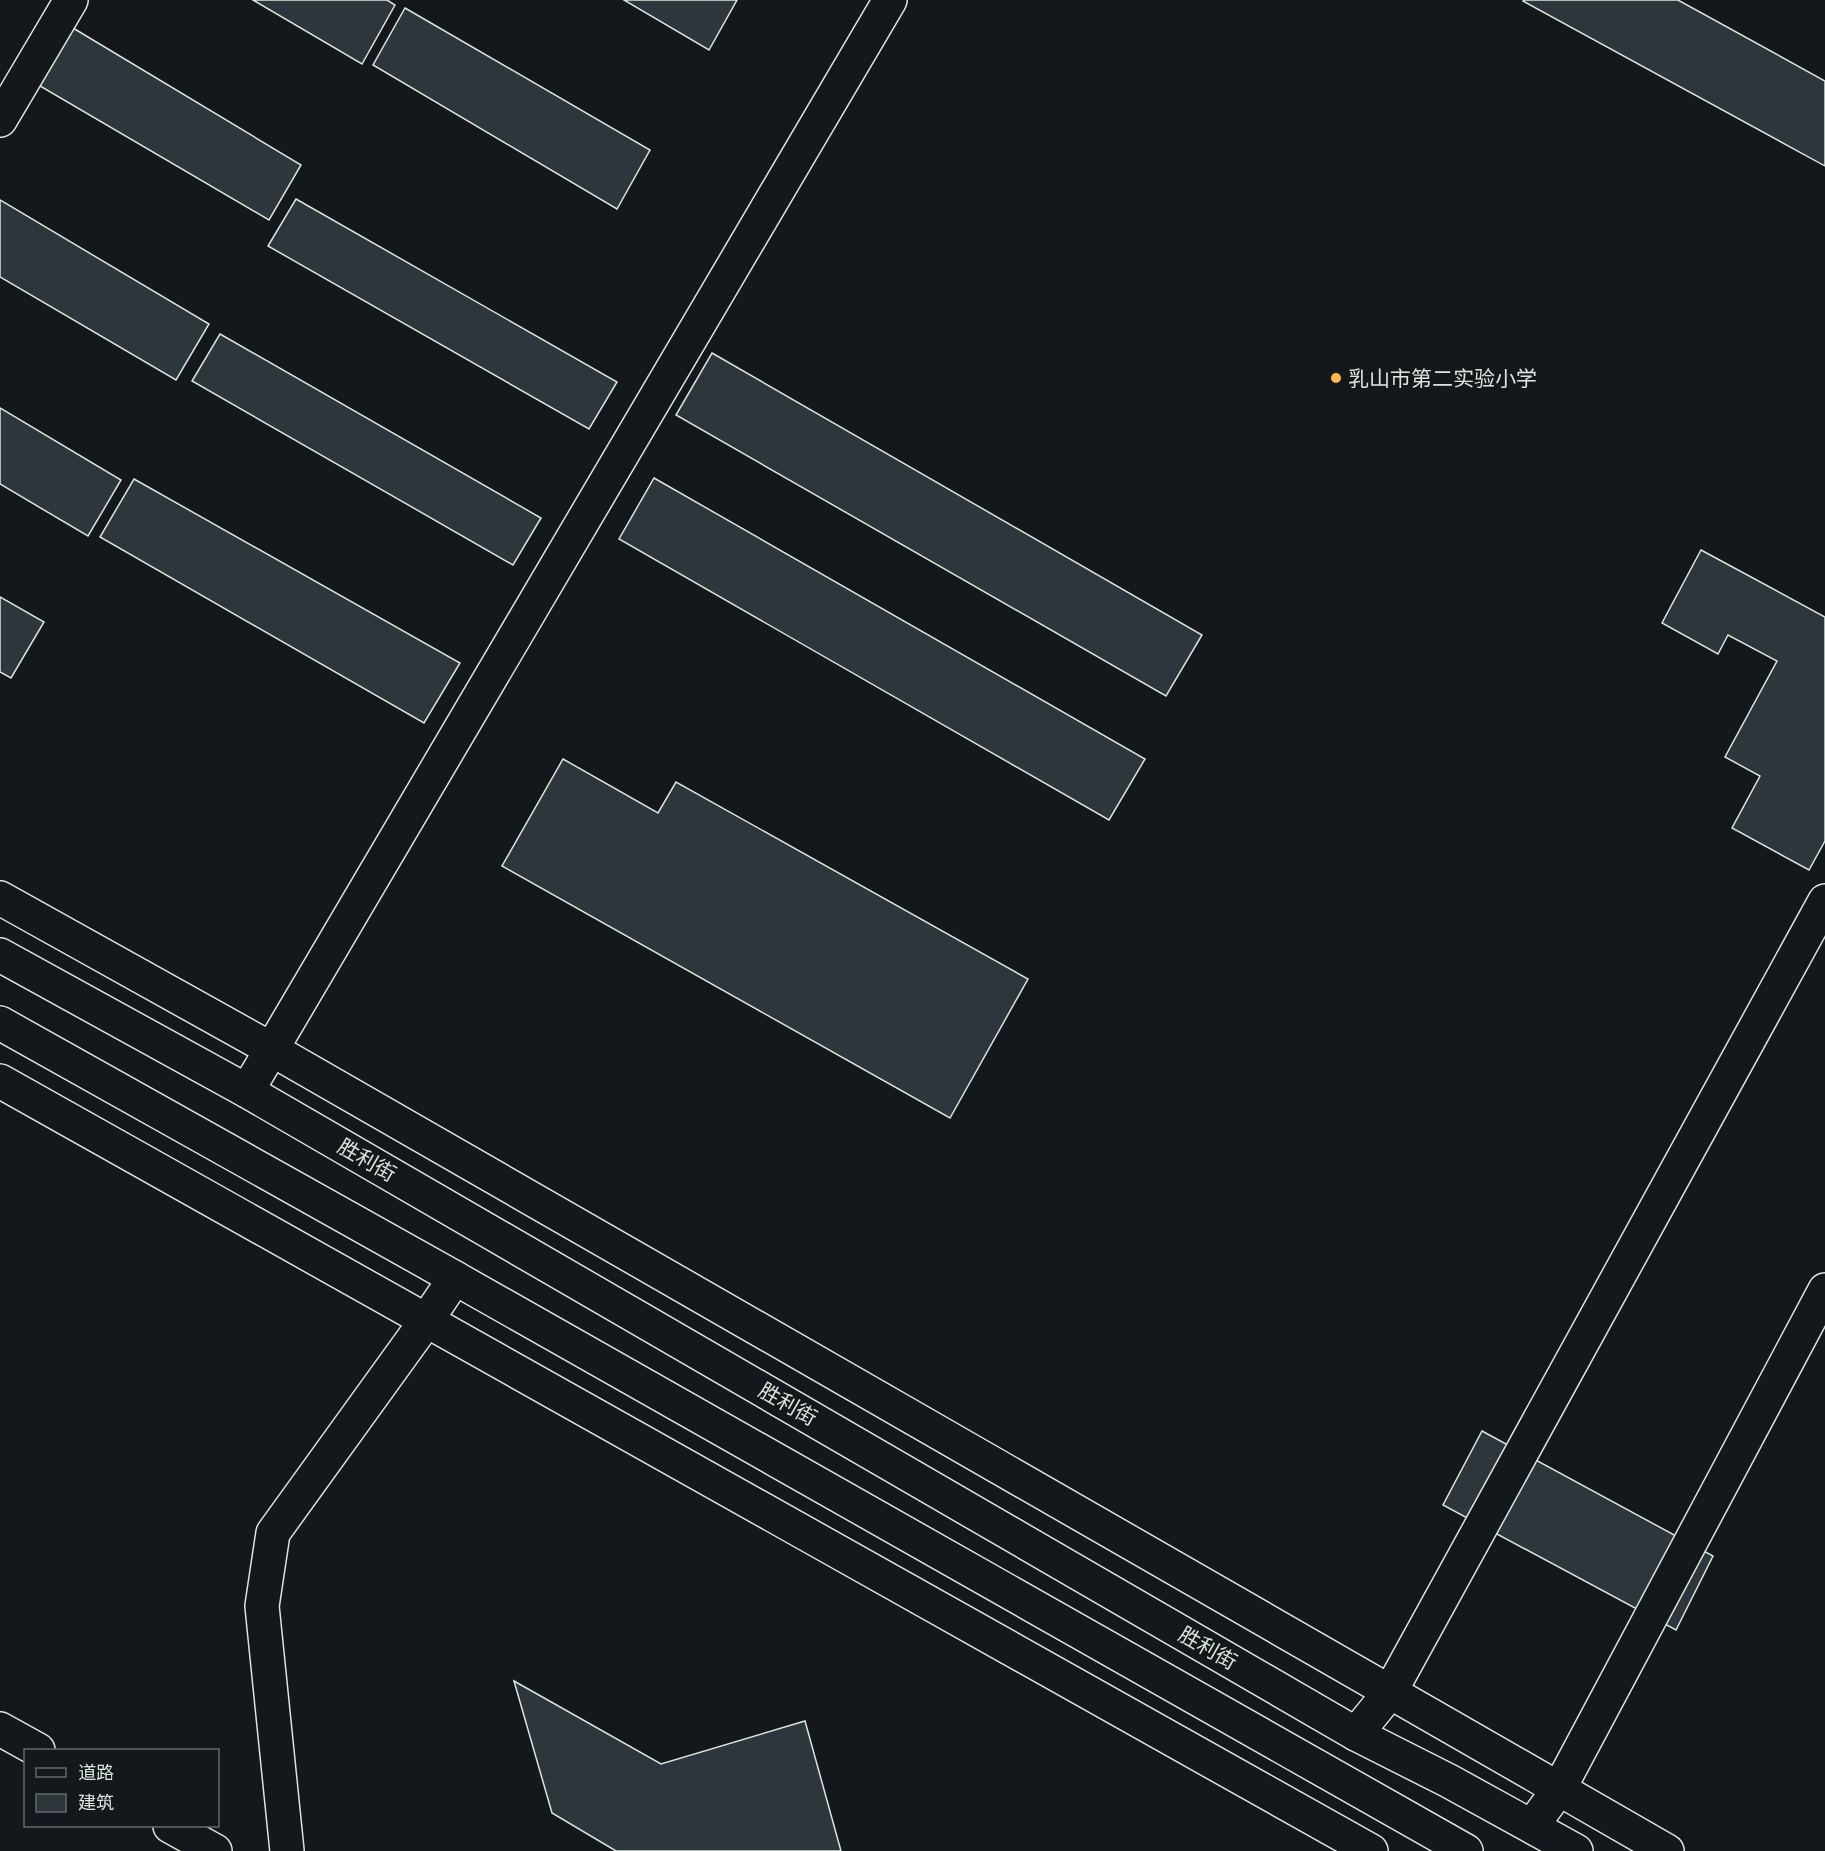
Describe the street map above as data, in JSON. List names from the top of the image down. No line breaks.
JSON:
{"streets":{"street":["胜利街"]},"places":["乳山市第二实验小学"],"legend":["道路","建筑"]}
